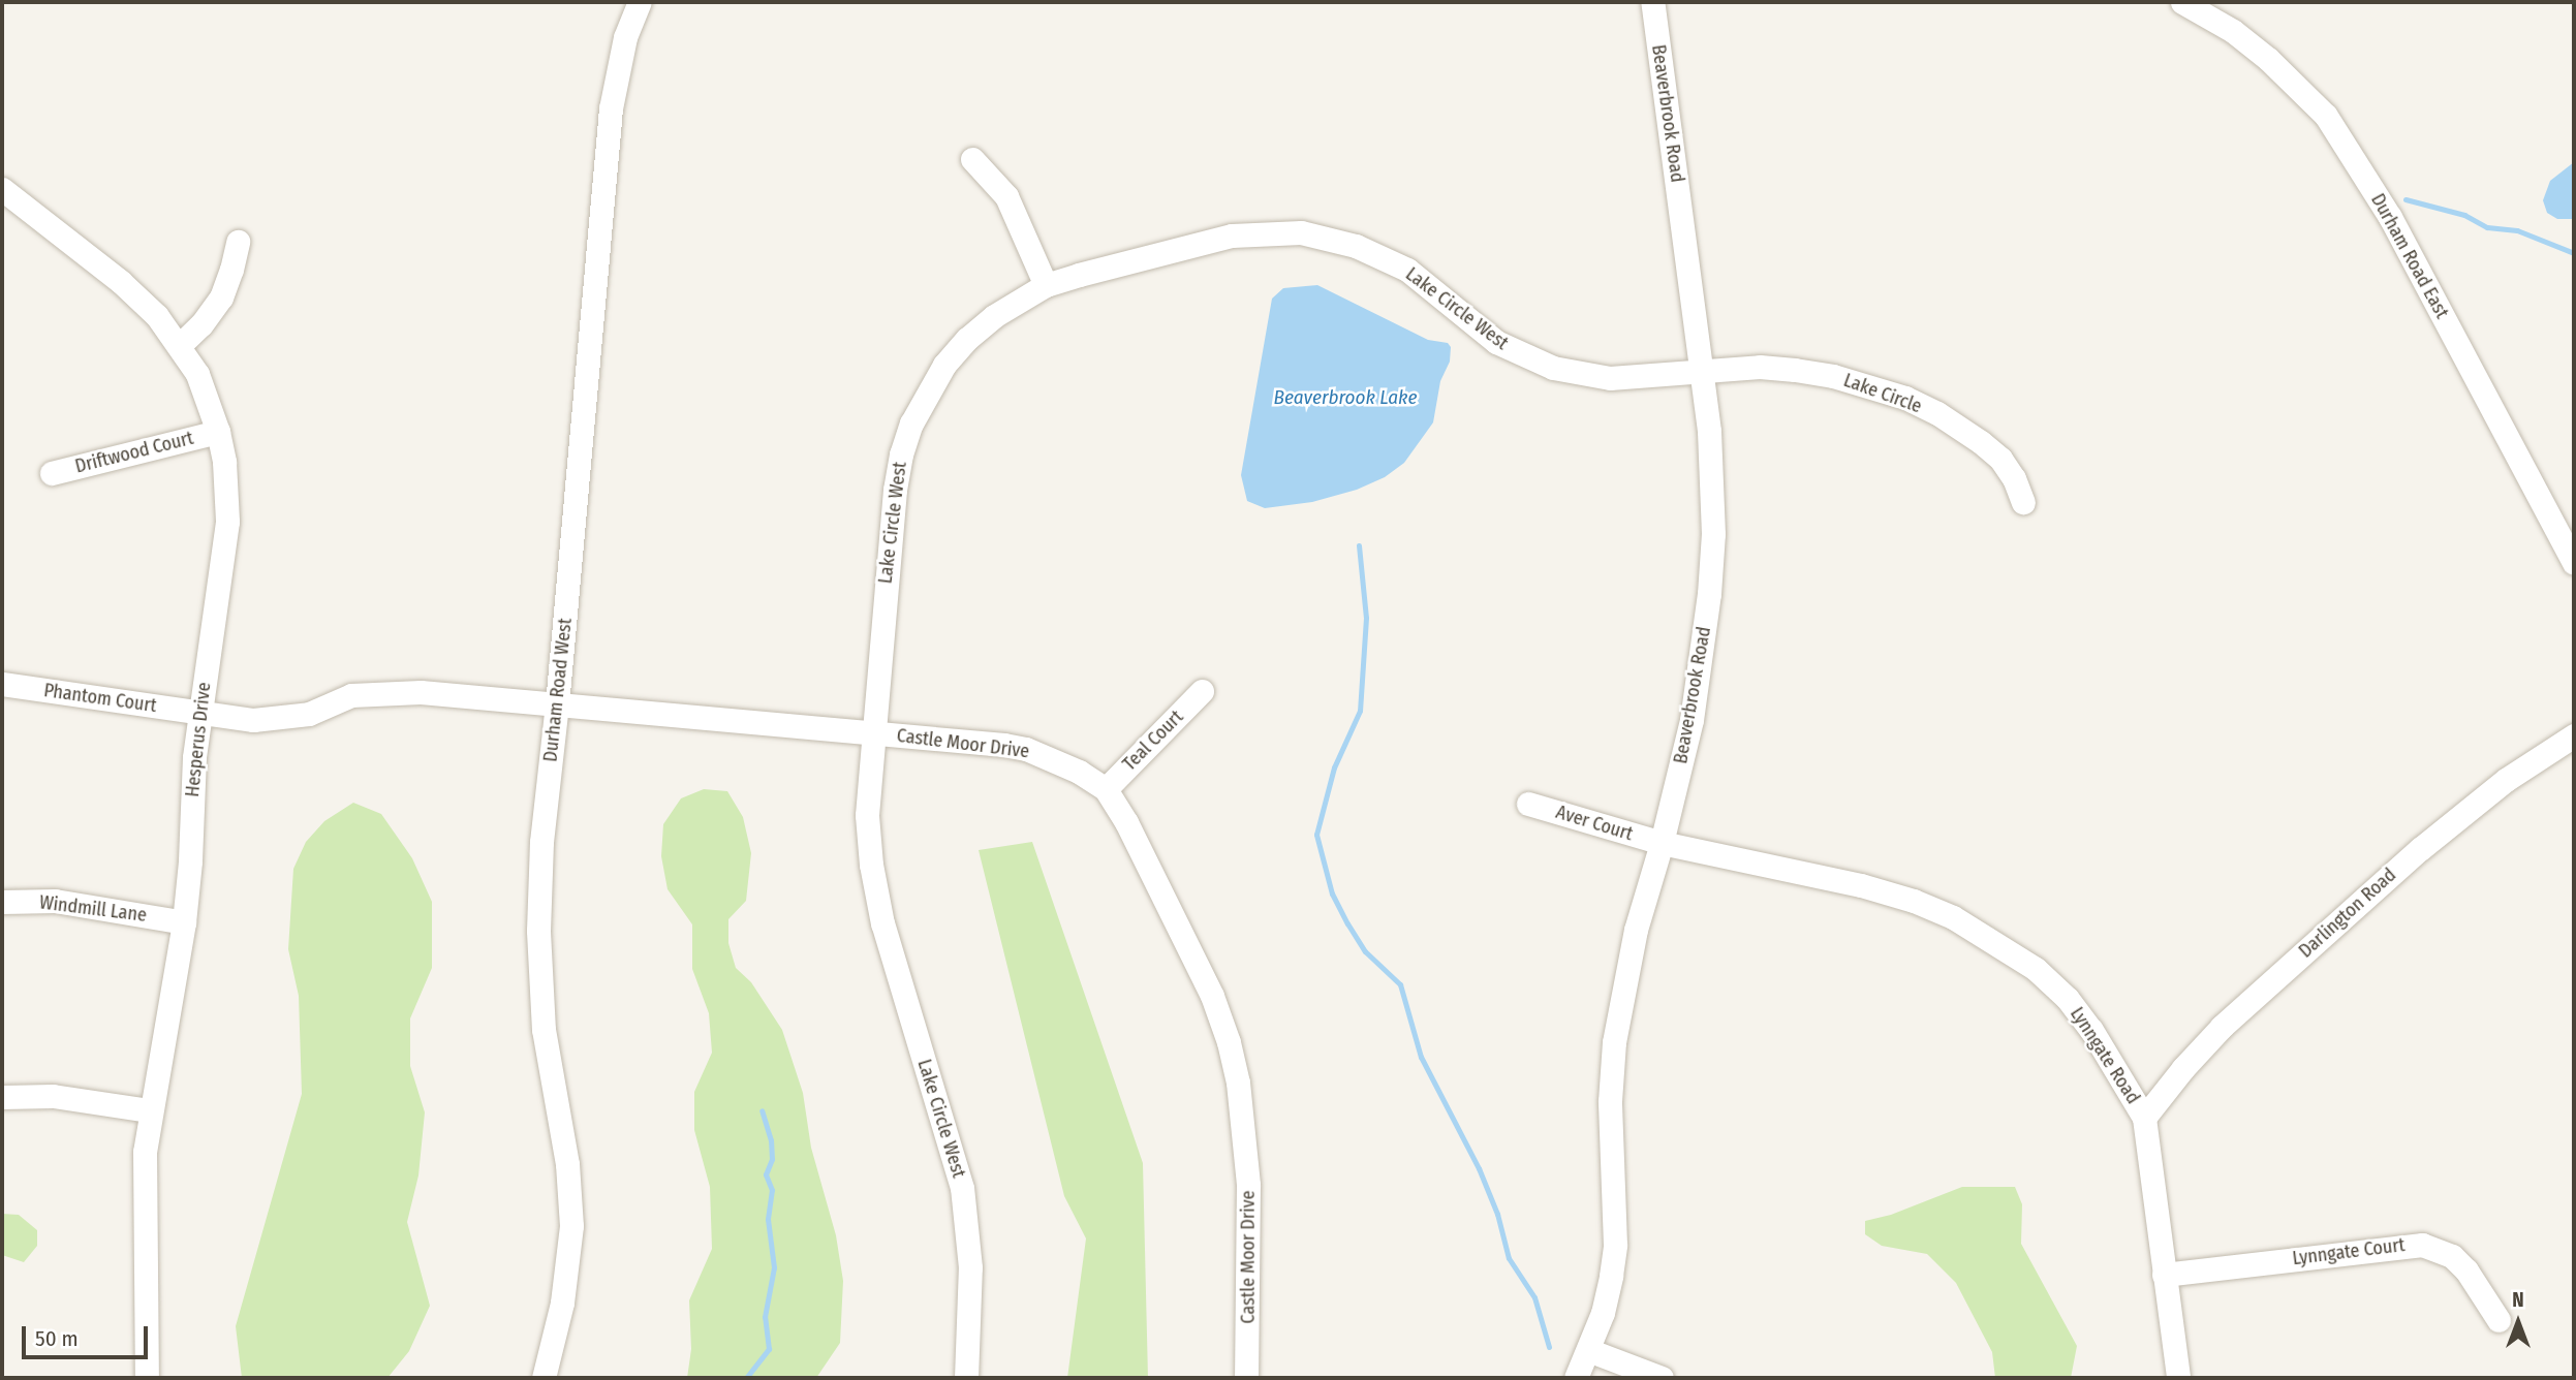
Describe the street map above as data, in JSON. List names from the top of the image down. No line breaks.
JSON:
{"streets":{"street":["Beaverbrook Road","Durham Road East","Lake Circle West","Lake Circle","Driftwood Court","Durham Road West","Phantom Court","Hesperus Drive","Teal Court","Castle Moor Drive","Aver Court","Windmill Lane","Darlington Road","Lynngate Road","Lynngate Court"]},"crossings":[["Beaverbrook Road","Lake Circle West"],["Beaverbrook Road","Lake Circle"],["Beaverbrook Road","Aver Court"],["Beaverbrook Road","Lynngate Road"],["Lake Circle West","Lake Circle"],["Lake Circle West","Castle Moor Drive"],["Driftwood Court","Hesperus Drive"],["Durham Road West","Castle Moor Drive"],["Phantom Court","Hesperus Drive"],["Phantom Court","Castle Moor Drive"],["Hesperus Drive","Castle Moor Drive"],["Hesperus Drive","Windmill Lane"],["Teal Court","Castle Moor Drive"],["Aver Court","Lynngate Road"],["Darlington Road","Lynngate Road"],["Lynngate Road","Lynngate Court"]],"water":["Beaverbrook Lake"],"scale_bar":"50 m","north":"top"}
